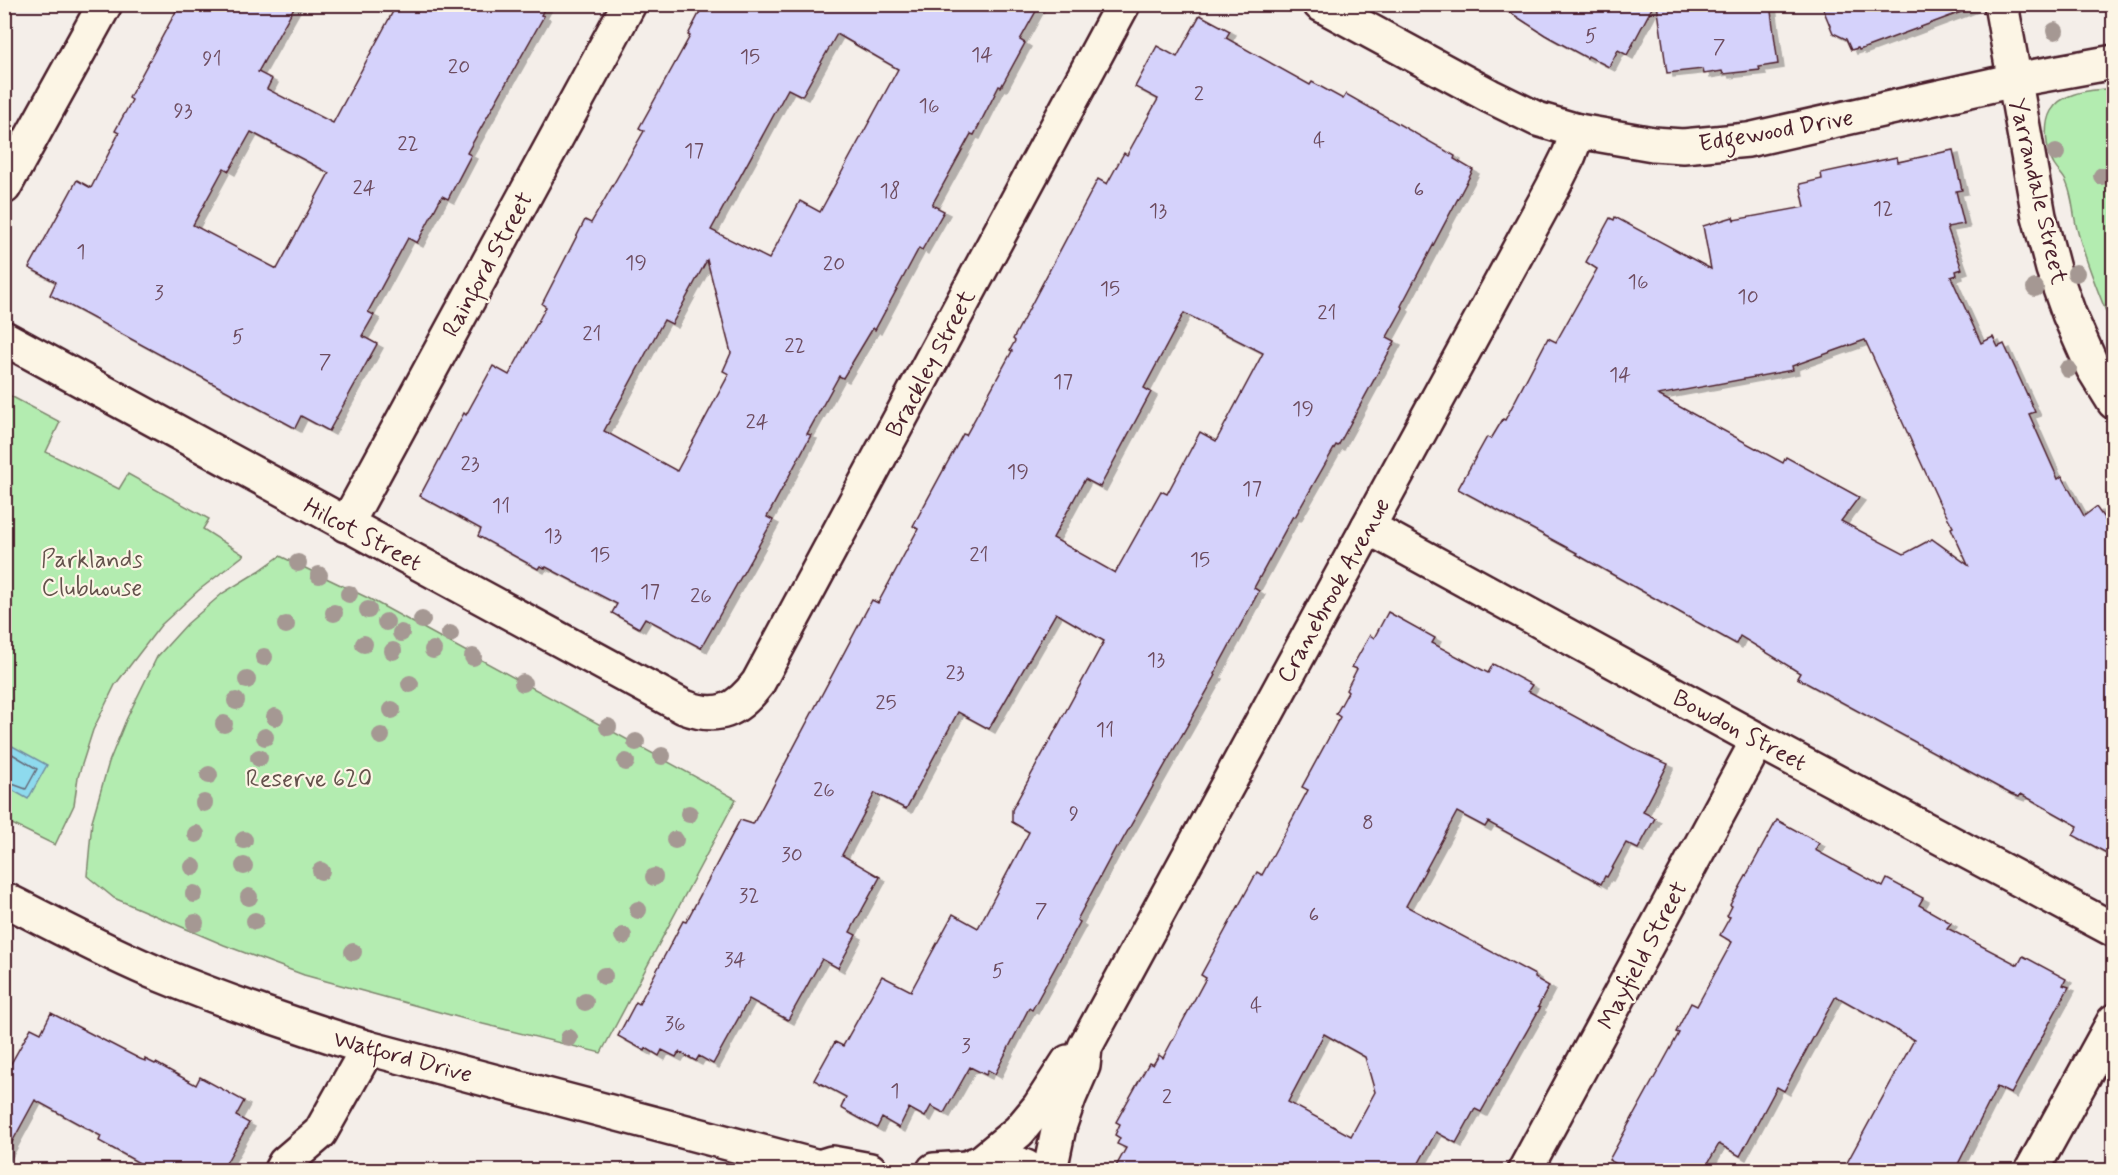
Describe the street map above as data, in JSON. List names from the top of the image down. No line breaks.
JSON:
{"streets":{"street":["Edgewood Drive","Yarrandale Street","Rainford Street","Brackley Street","Hilcot Street","Cranebrook Avenue","Bowdon Street","Mayfield Street","Watford Drive"]},"crossings":[["Edgewood Drive","Yarrandale Street"],["Edgewood Drive","Cranebrook Avenue"],["Rainford Street","Hilcot Street"],["Brackley Street","Hilcot Street"],["Cranebrook Avenue","Bowdon Street"],["Bowdon Street","Mayfield Street"]],"parks":["Parklands Clubhouse","Reserve 620"],"house_numbers":["5","7","14","15","91","20","2","16","93","4","22","17","24","6","18","12","13","1","19","20","16","15","3","10","21","21","5","22","7","14","17","19","24","23","19","17","11","13","15","21","15","17","26","13","23","25","11","26","9","8","30","32","7","6","34","5","4","36","3","1","2"]}
